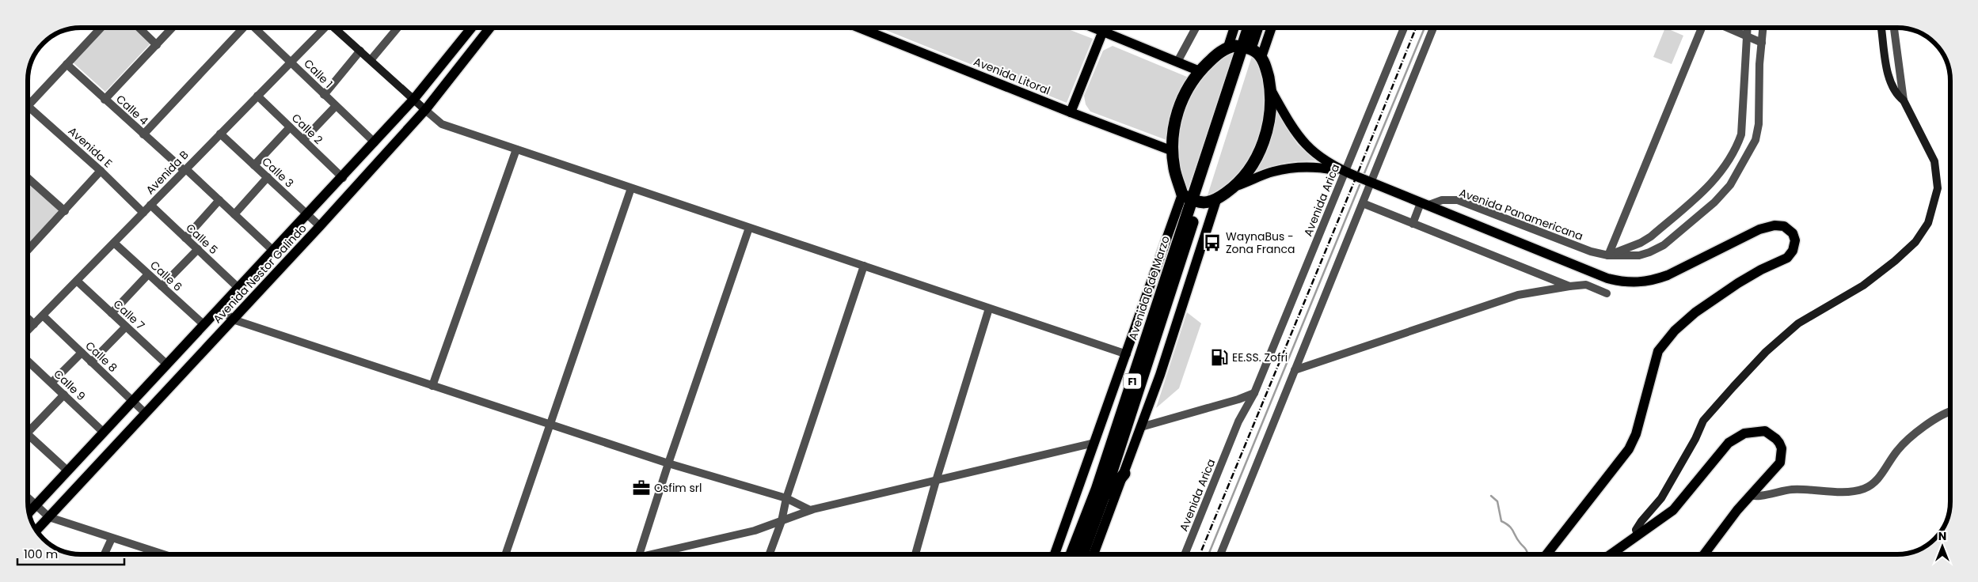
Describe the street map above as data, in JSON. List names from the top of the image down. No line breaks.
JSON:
{"streets":{"highway":["Avenida 6 de Marzo","F1"],"main road":["Avenida Litoral","Avenida Nestor Galindo"],"street":["Calle 1","Calle 4","Calle 2","Avenida E","Avenida B","Calle 3","Avenida Arica","Avenida Panamericana","Calle 5","Calle 6","Calle 7","Calle 8","Calle 9"]},"crossings":[["Calle 1","Avenida B"],["Calle 1","Avenida Nestor Galindo"],["Calle 4","Avenida B"],["Calle 4","Avenida Nestor Galindo"],["Calle 2","Avenida B"],["Calle 2","Avenida Nestor Galindo"],["Avenida E","Avenida B"],["Avenida B","Calle 3"],["Avenida B","Calle 5"],["Avenida B","Calle 6"],["Avenida B","Calle 7"],["Avenida B","Calle 8"],["Calle 3","Avenida Nestor Galindo"],["Calle 5","Avenida Nestor Galindo"],["Avenida Nestor Galindo","Calle 6"],["Avenida Nestor Galindo","Calle 7"],["Avenida Nestor Galindo","Calle 8"],["Avenida Nestor Galindo","Calle 9"]],"places":{"bus stop":["WaynaBus - Zona Franca"],"fuel station":["EE.SS. Zofri"],"office":["Osfim srl"]},"scale_bar":"100 m","north":"top"}
